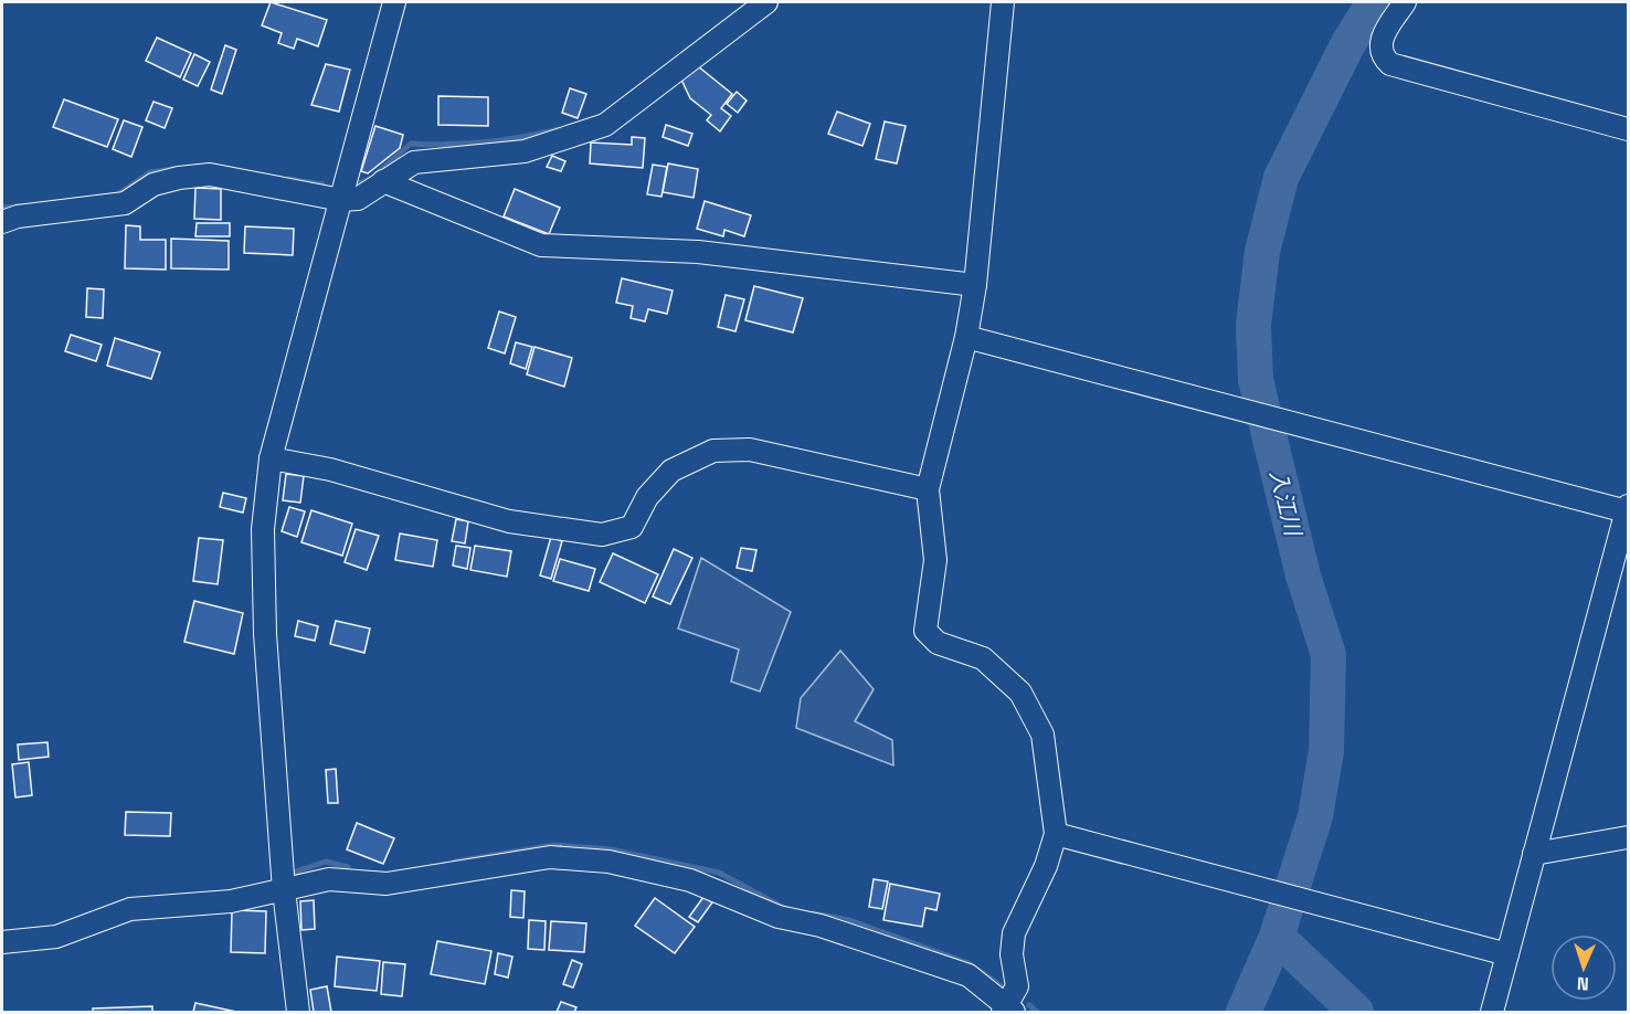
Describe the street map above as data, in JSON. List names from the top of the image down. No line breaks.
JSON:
{"water":["入江川"],"north":"bottom"}
